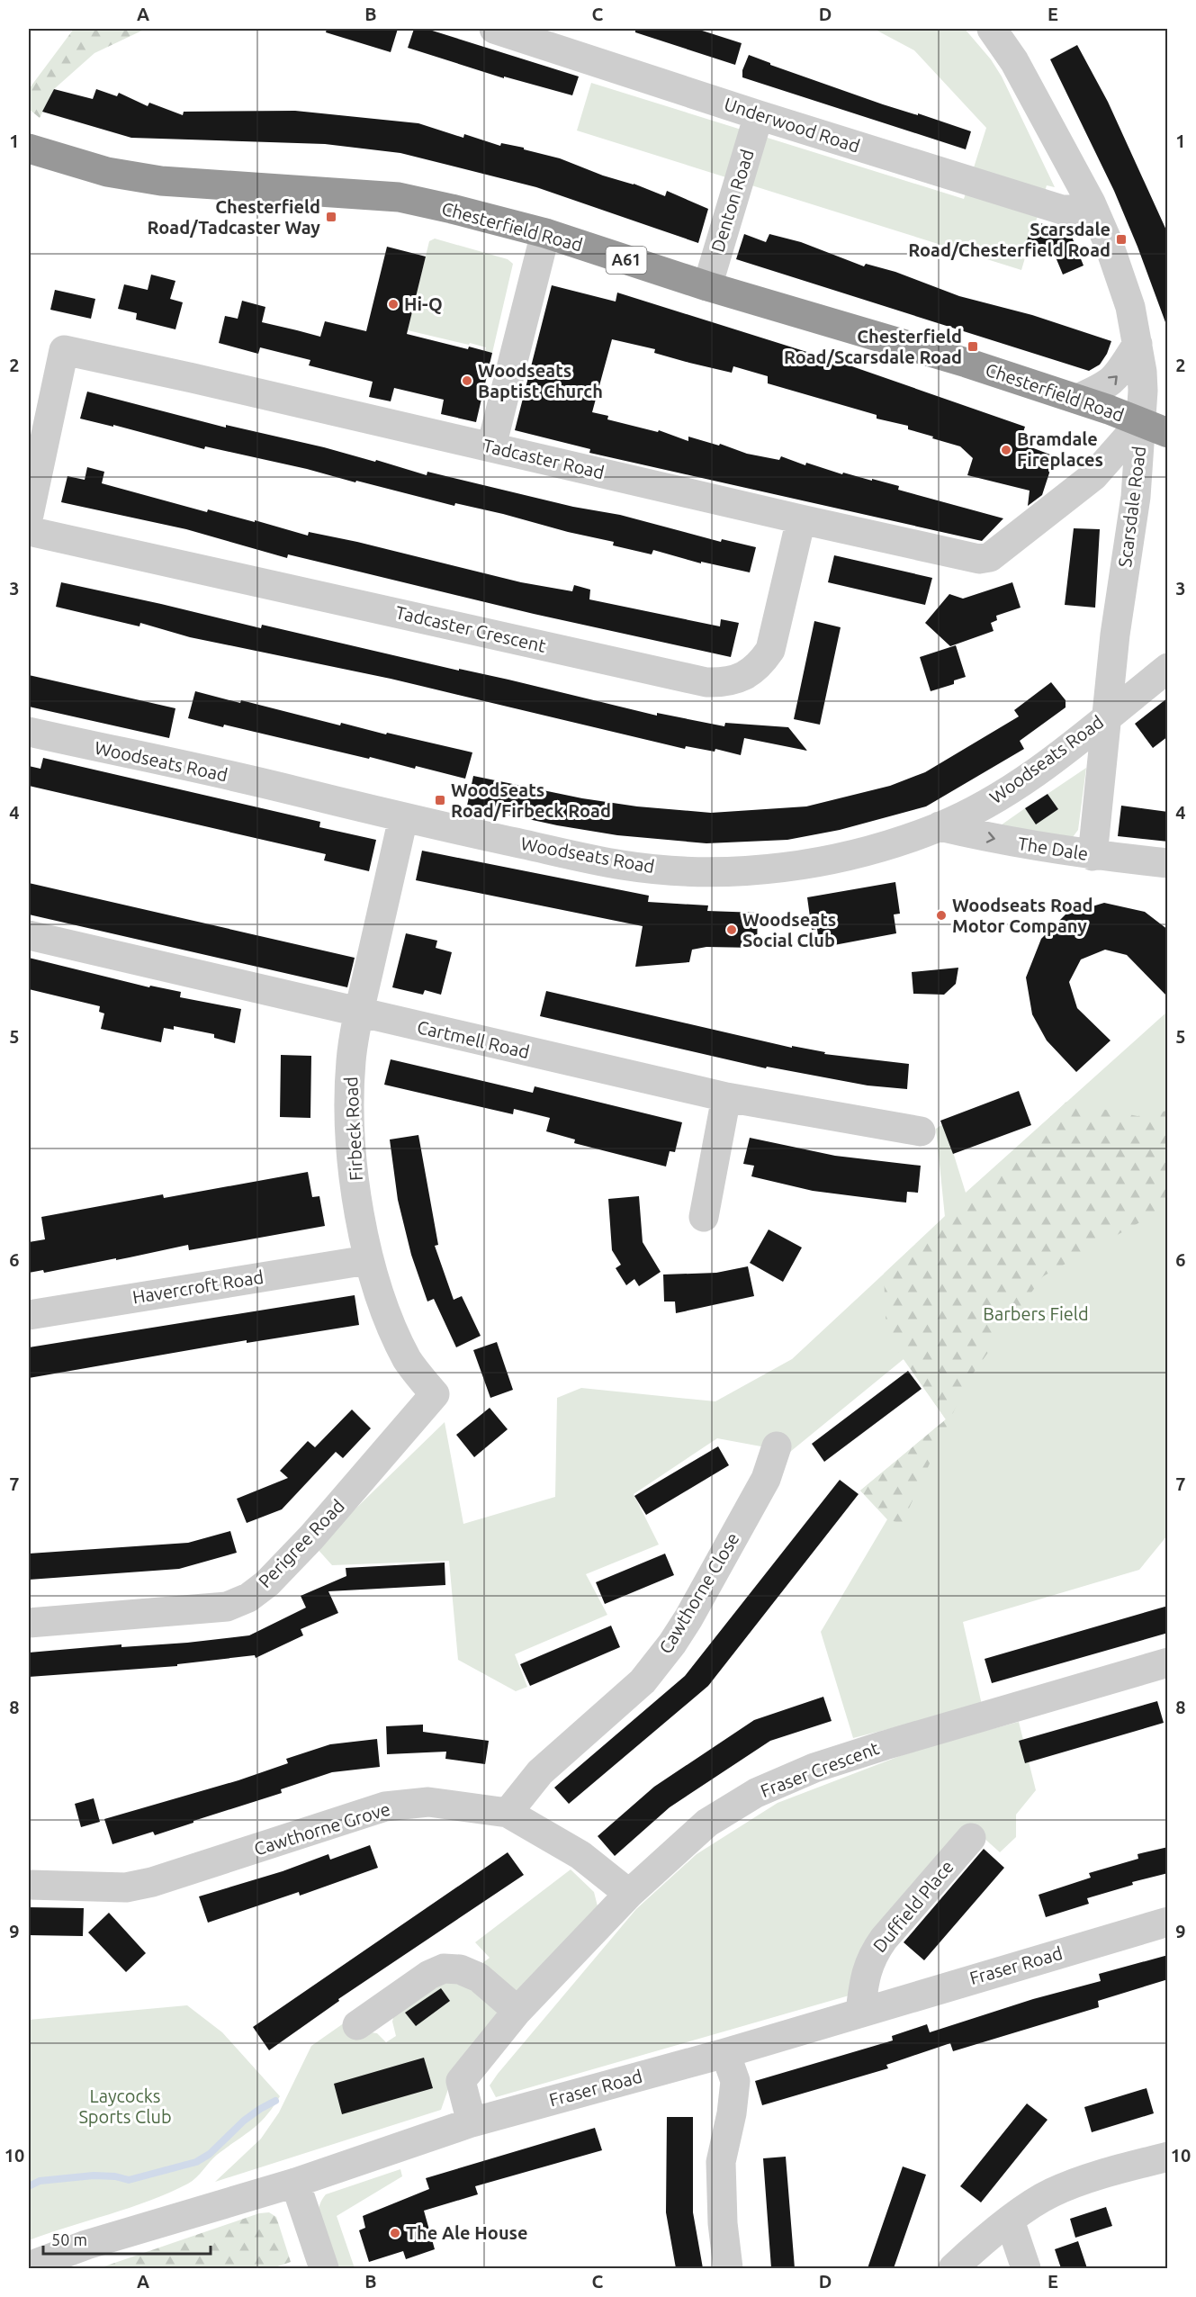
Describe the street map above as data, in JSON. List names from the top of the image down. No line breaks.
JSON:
{"streets":{"highway":["Chesterfield Road","A61"],"street":["Underwood Road","Denton Road","Tadcaster Road","Scarsdale Road","Tadcaster Crescent","Woodseats Road","The Dale","Cartmell Road","Firbeck Road","Havercroft Road","Perigree Road","Cawthorne Close","Fraser Crescent","Cawthorne Grove","Duffield Place","Fraser Road"]},"crossings":[["Underwood Road","Denton Road"],["Underwood Road","Scarsdale Road"],["Denton Road","Chesterfield Road"],["Chesterfield Road","Tadcaster Road"],["Chesterfield Road","Scarsdale Road"],["Tadcaster Road","Scarsdale Road"],["Tadcaster Road","Tadcaster Crescent"],["Scarsdale Road","Woodseats Road"],["Scarsdale Road","The Dale"],["Woodseats Road","The Dale"],["Woodseats Road","Firbeck Road"],["Cartmell Road","Firbeck Road"],["Firbeck Road","Havercroft Road"],["Firbeck Road","Perigree Road"],["Cawthorne Close","Cawthorne Grove"],["Fraser Crescent","Cawthorne Grove"],["Fraser Crescent","Fraser Road"],["Duffield Place","Fraser Road"]],"one_way":["The Dale"],"parks":["Barbers Field","Laycocks Sports Club"],"places":{"transit":["Chesterfield Road/Tadcaster Way","Scarsdale Road/Chesterfield Road","Chesterfield Road/Scarsdale Road","Woodseats Road/Firbeck Road"],"other":["Hi-Q","Woodseats Baptist Church","Bramdale Fireplaces","Woodseats Road Motor Company","Woodseats Social Club","The Ale House"]},"scale_bar":"50 m","grid":{"columns":["A","B","C","D","E"],"rows":["1","2","3","4","5","6","7","8","9","10"]}}
